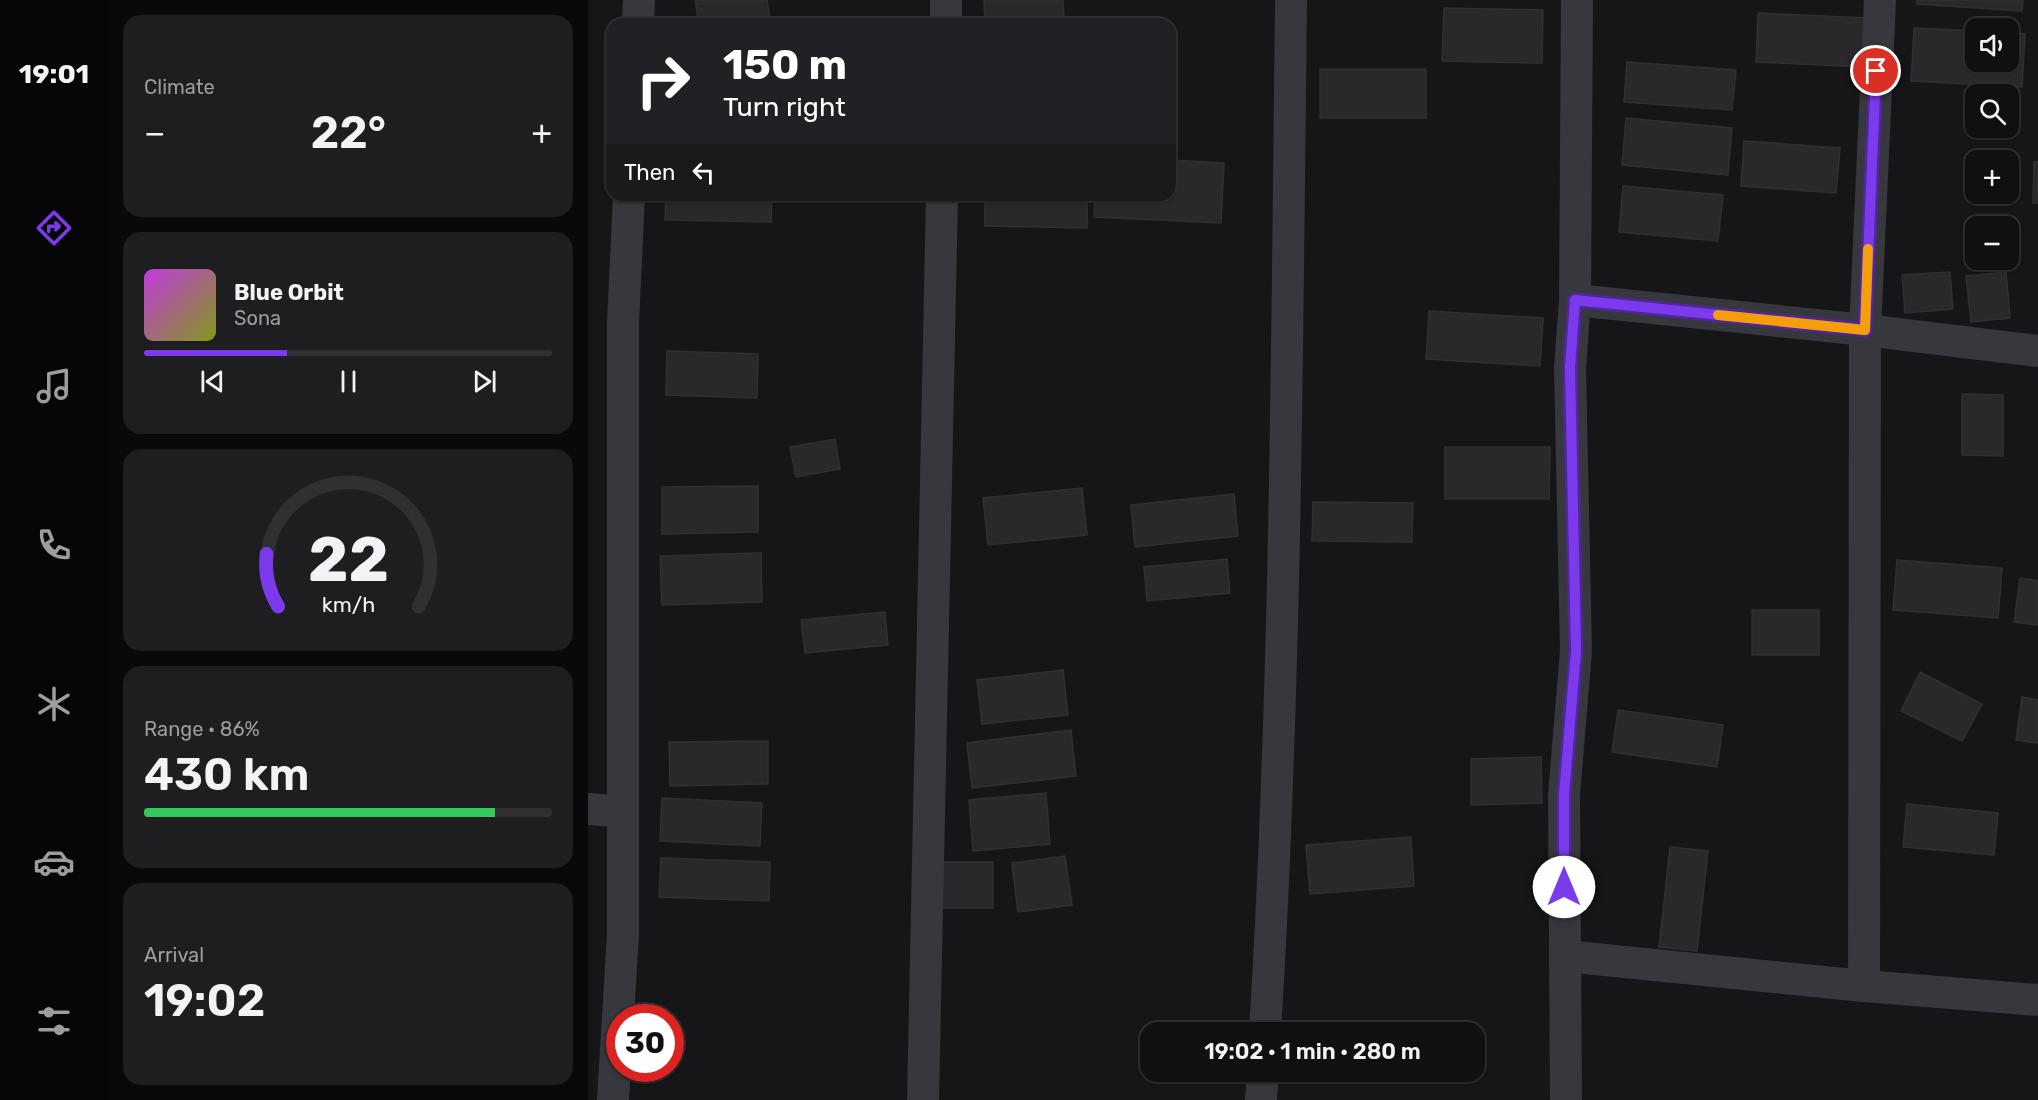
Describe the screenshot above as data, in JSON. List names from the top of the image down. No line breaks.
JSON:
{"page":{"tabs":"19:01","tile":["Climate",["Range · 86%","430 km"],["Arrival","19:02"]],"map_buttons":["+","−"],"turn":["150 m","Turn right"],"heat":["−","22°","+"],"then":"Then","song":["Blue Orbit","Sona"],"limit":"30","trip":"19:02 · 1 min · 280 m","gauge":["22","km/h"]}}
